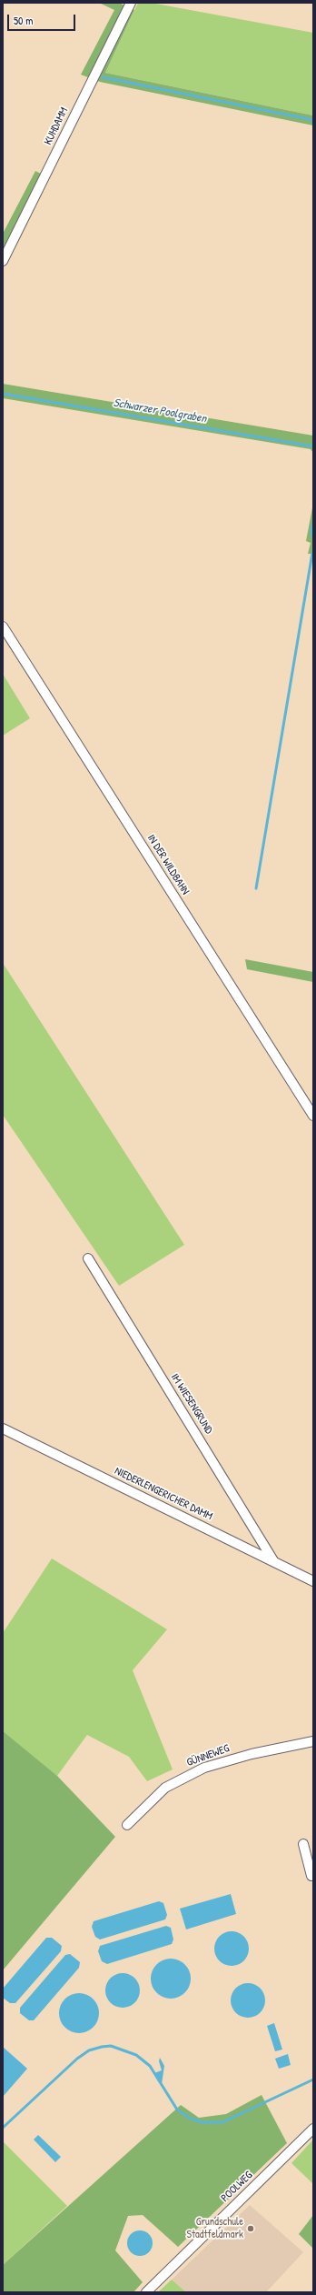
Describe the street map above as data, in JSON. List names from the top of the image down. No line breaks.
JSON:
{"streets":{"street":["KUHDAMM","IN DER WILDBAHN","IM WIESENGRUND","NIEDERLENGERICHER DAMM","GÜNNEWEG","POOLWEG"]},"crossings":[["IM WIESENGRUND","NIEDERLENGERICHER DAMM"]],"water":["Schwarzer Poolgraben"],"places":["Grundschule Stadtfeldmark"],"scale_bar":"50 m"}
